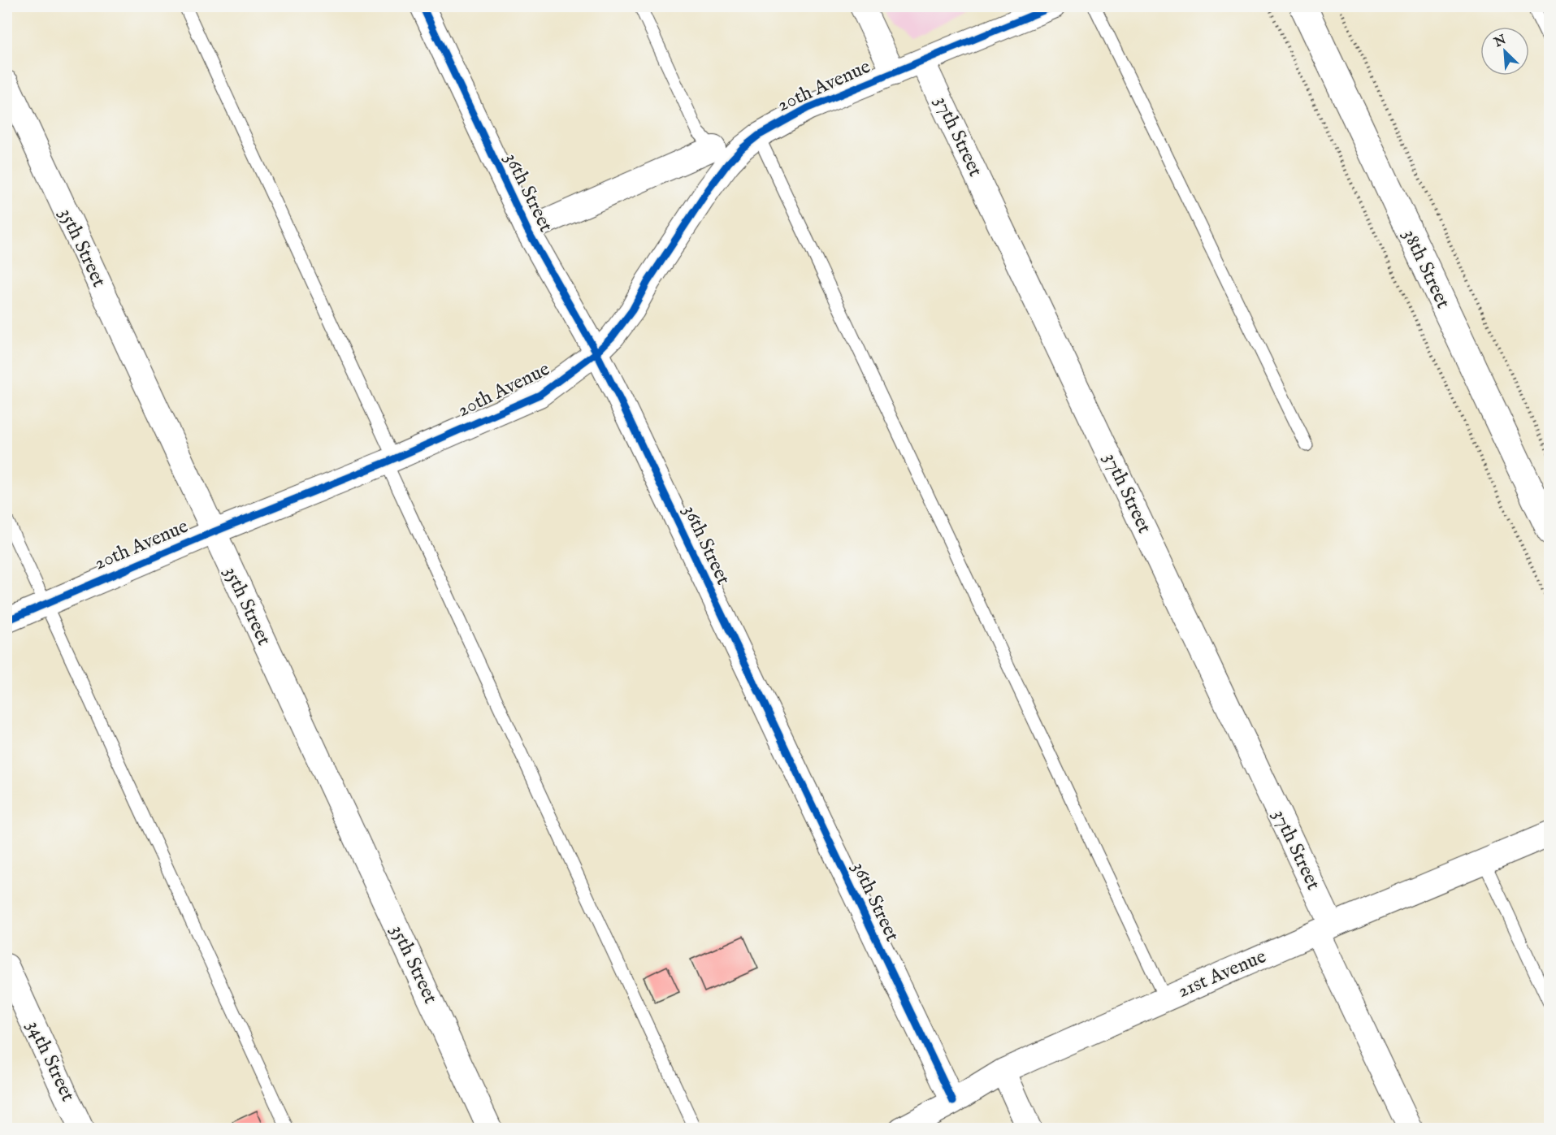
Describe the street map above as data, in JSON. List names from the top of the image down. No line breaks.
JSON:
{"streets":{"street":["20th Avenue","37th Street","36th Street","35th Street","38th Street","21st Avenue","34th Street"]},"crossings":[["20th Avenue","37th Street"],["20th Avenue","36th Street"],["20th Avenue","35th Street"],["37th Street","21st Avenue"],["36th Street","21st Avenue"]],"north":"top left"}
